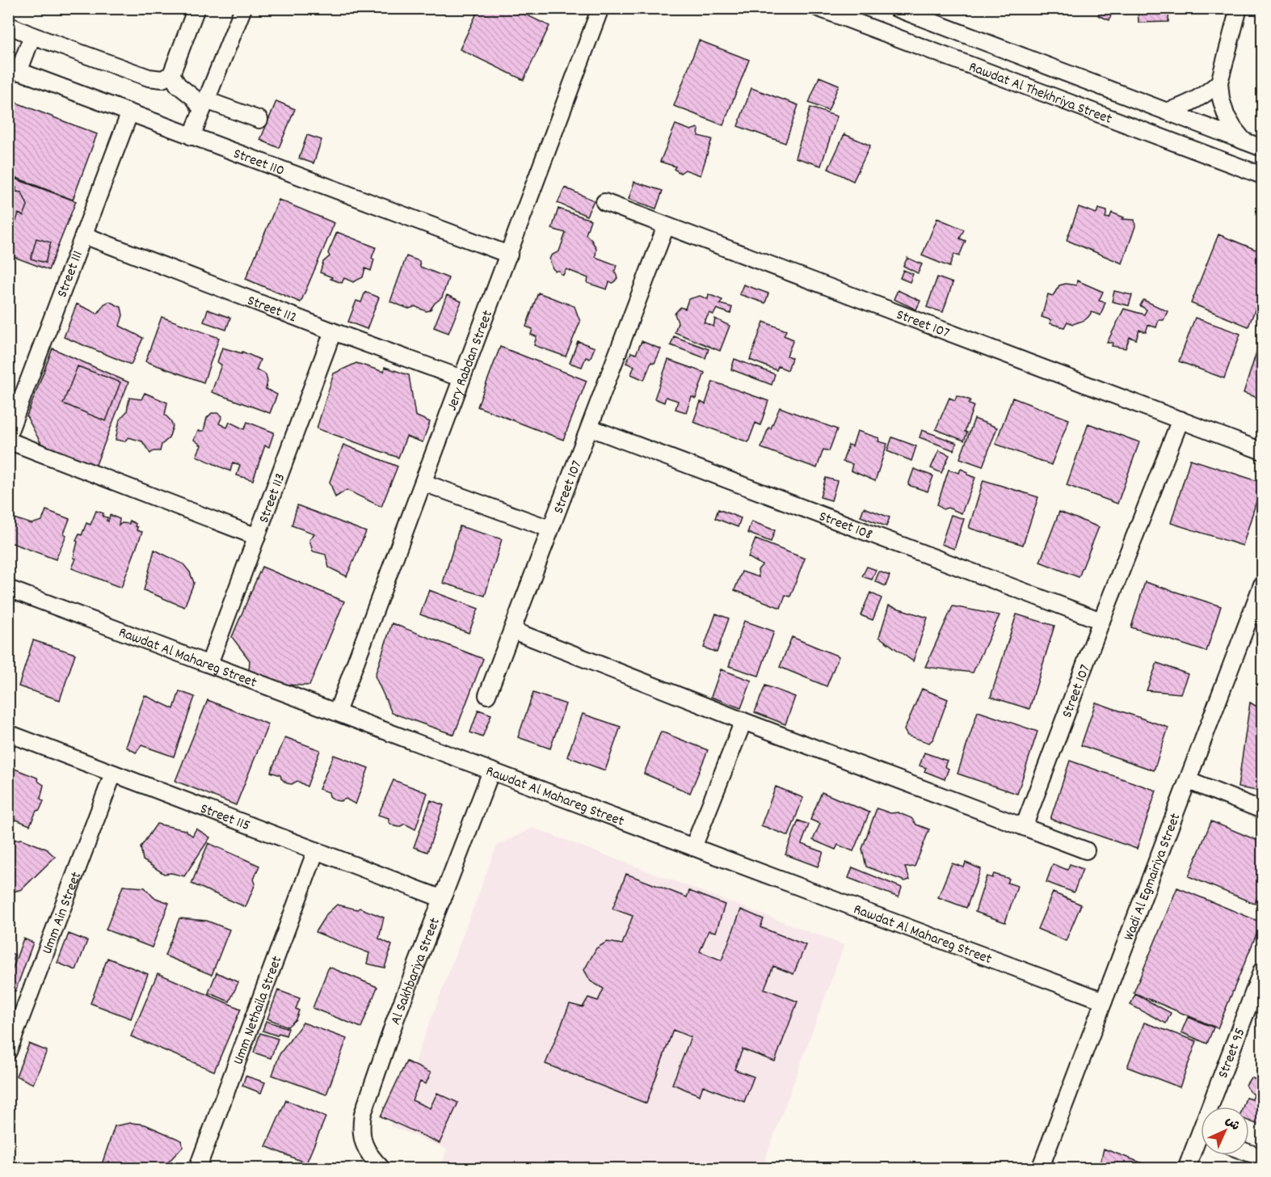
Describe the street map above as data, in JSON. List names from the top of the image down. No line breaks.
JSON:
{"streets":{"street":["Rawdat Al Thekhriya Street","Street 110","Street 111","Street 112","Street 107","Jery Rabdan Street","Street 113","Street 108","Rawdat Al Mahareg Street","Street 115","Wadi Al Egmairiya Street","Umm Ain Street","Al Sakhbariya Street","Umm Nethaila Street","Street 95"]},"crossings":[["Street 110","Street 111"],["Street 110","Jery Rabdan Street"],["Street 111","Street 112"],["Street 112","Jery Rabdan Street"],["Street 112","Street 113"],["Street 107","Jery Rabdan Street"],["Street 107","Street 108"],["Jery Rabdan Street","Rawdat Al Mahareg Street"],["Street 113","Rawdat Al Mahareg Street"],["Rawdat Al Mahareg Street","Wadi Al Egmairiya Street"],["Rawdat Al Mahareg Street","Al Sakhbariya Street"],["Street 115","Umm Ain Street"],["Street 115","Al Sakhbariya Street"],["Street 115","Umm Nethaila Street"]],"north":"top right"}
